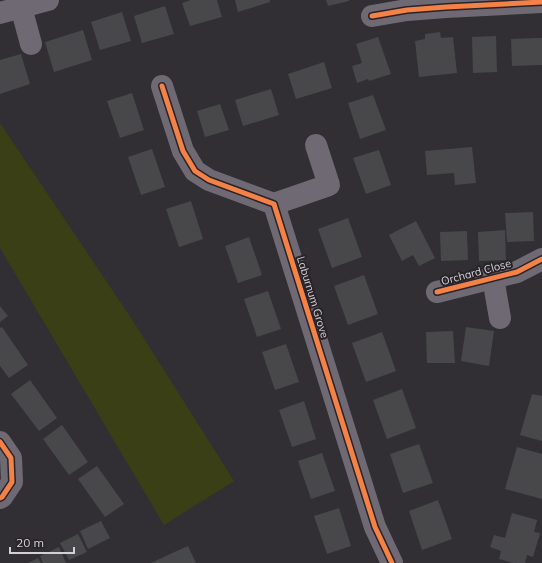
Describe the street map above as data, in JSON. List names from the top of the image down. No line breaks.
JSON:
{"streets":{"street":["Orchard Close","Laburnum Grove"]},"scale_bar":"20 m"}
